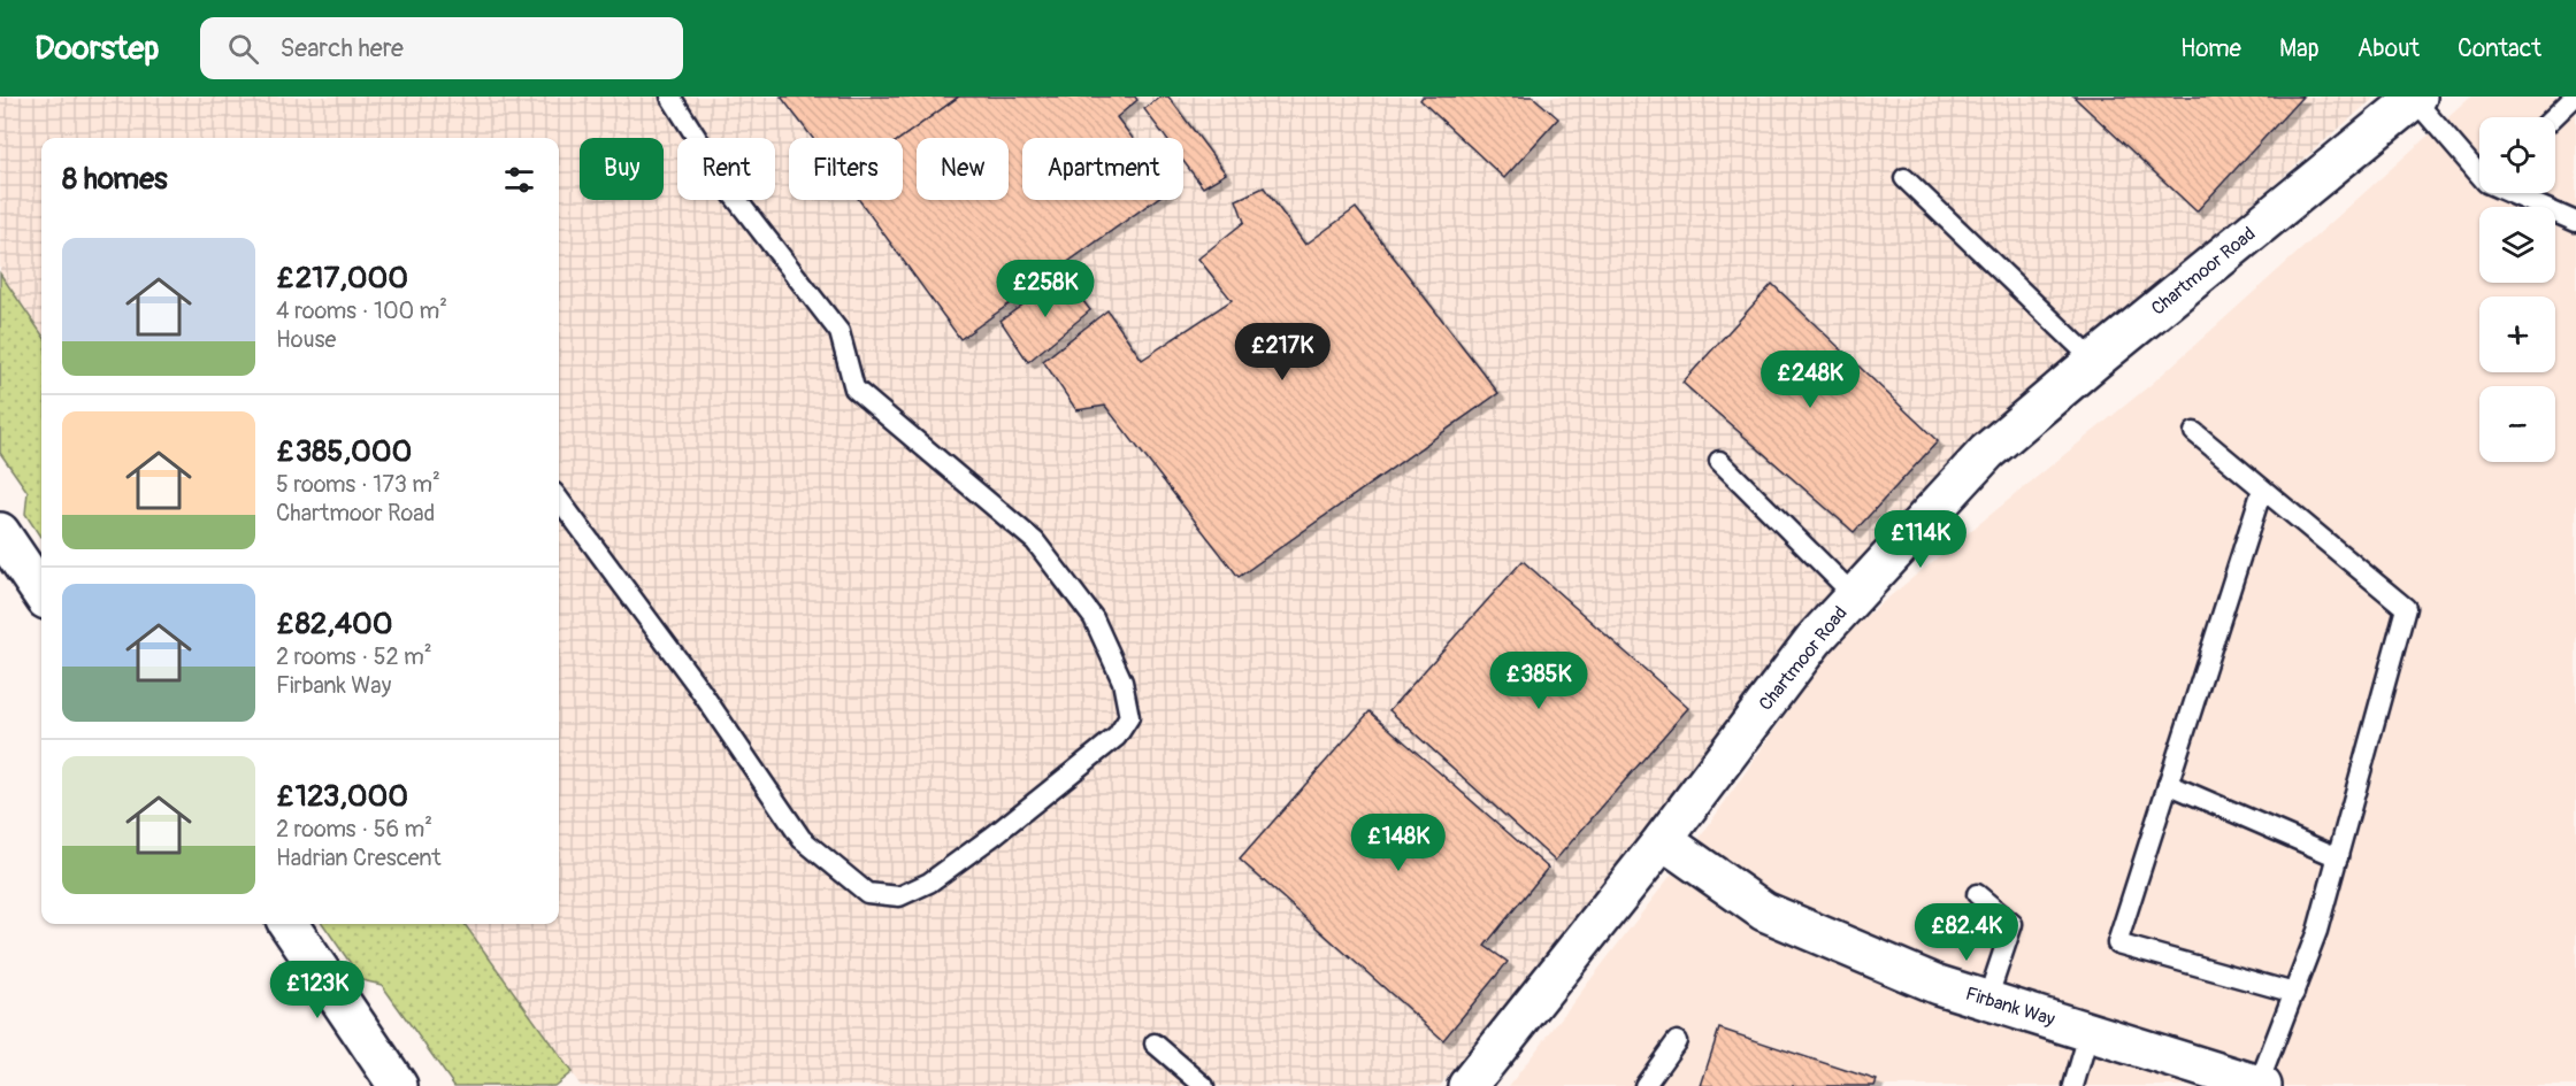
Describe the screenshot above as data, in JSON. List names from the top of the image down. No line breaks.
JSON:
{"streets":{"street":["Chartmoor Road","Firbank Way"]},"crossings":[["Chartmoor Road","Firbank Way"]],"page":{"header":"Doorstep","search":"Search here","nav":["Home","Map","About","Contact"],"map_buttons":["+","−"],"chip":["Buy","Rent","Filters","New","Apartment"],"heading":"8 homes","list":[{"name":"£217,000","note":"4 rooms · 100 m² · House"},{"name":"£385,000","note":"5 rooms · 173 m² · Chartmoor Road"},{"name":"£82,400","note":"2 rooms · 52 m² · Firbank Way"},{"name":"£123,000","note":"2 rooms · 56 m² · Hadrian Crescent"}],"price":["£258K","£217K","£248K","£114K","£385K","£148K","£82.4K","£123K"]}}
